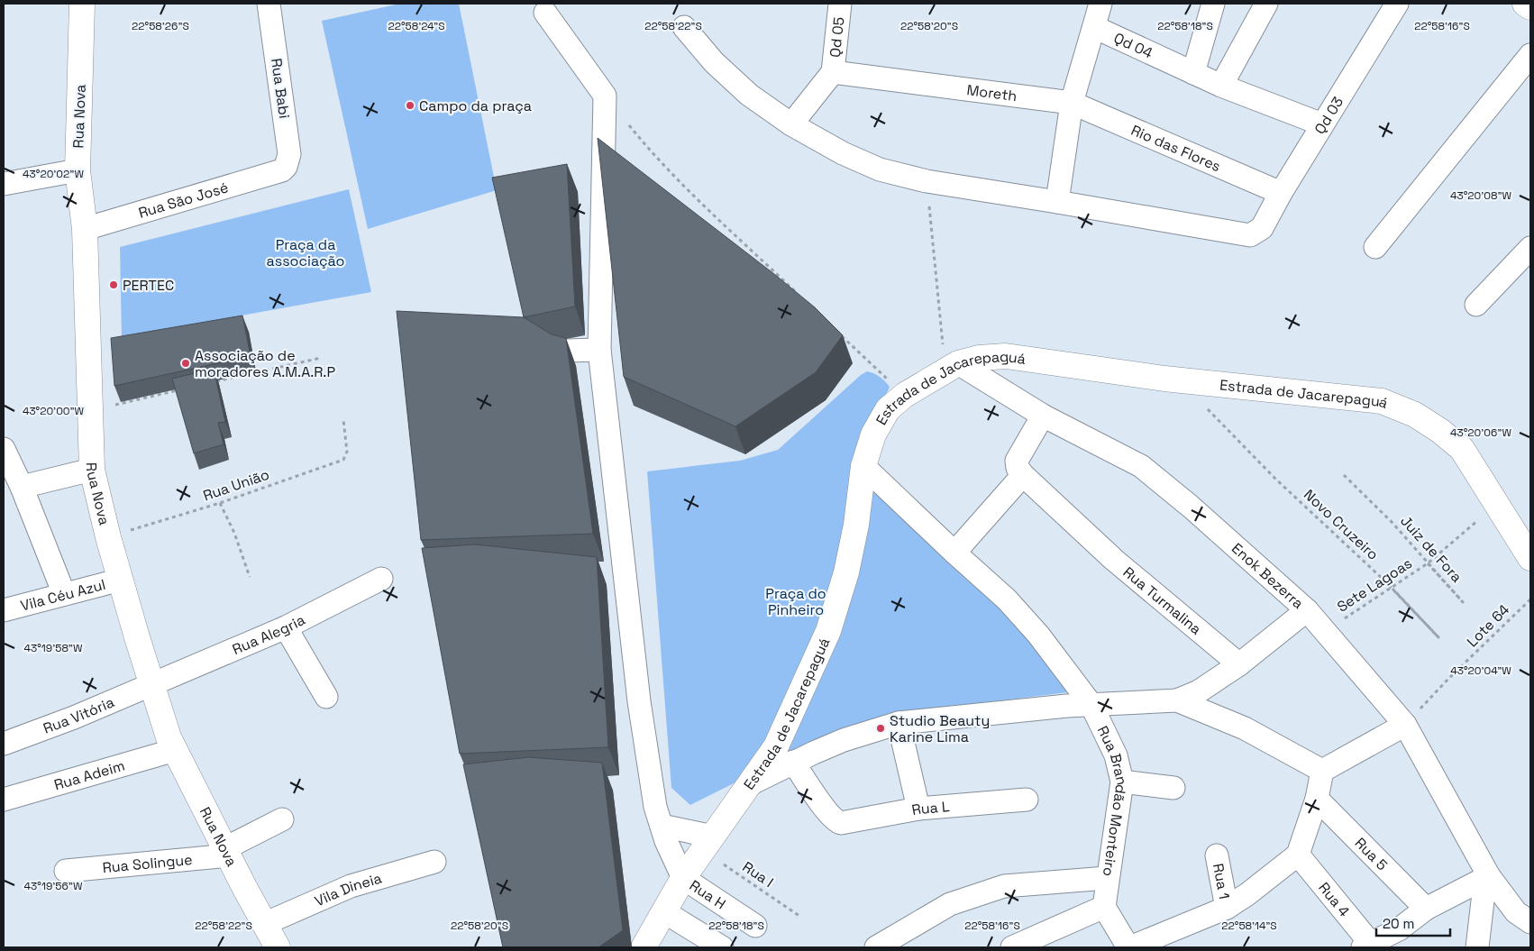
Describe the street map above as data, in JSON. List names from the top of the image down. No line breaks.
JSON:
{"streets":{"street":["Qd 05","Qd 04","Rua Babi","Moreth","Qd 03","Rua Nova","Rio das Flores","Rua São José","Estrada de Jacarepaguá","Enok Bezerra","Vila Céu Azul","Rua Turmalina","Rua Alegria","Rua Vitória","Rua Adeim","Rua Brandão Monteiro","Rua L","Rua 5","Rua Solingue","Rua 1","Vila Dineia","Rua H","Rua 4"],"path":["Rua União","Novo Cruzeiro","Juiz de Fora","Sete Lagoas","Lote 64","Rua I"]},"crossings":[["Qd 05","Moreth"],["Qd 04","Qd 03"],["Rua Babi","Rua São José"],["Moreth","Rio das Flores"],["Qd 03","Rio das Flores"],["Rua Nova","Rua São José"],["Rua Nova","Rua União"],["Rua Nova","Vila Céu Azul"],["Rua Nova","Rua Alegria"],["Rua Nova","Rua Vitória"],["Rua Nova","Rua Adeim"],["Rua Nova","Rua Solingue"],["Rua Nova","Vila Dineia"],["Estrada de Jacarepaguá","Novo Cruzeiro"],["Estrada de Jacarepaguá","Enok Bezerra"],["Estrada de Jacarepaguá","Sete Lagoas"],["Estrada de Jacarepaguá","Rua Brandão Monteiro"],["Estrada de Jacarepaguá","Rua I"],["Estrada de Jacarepaguá","Rua H"],["Novo Cruzeiro","Sete Lagoas"],["Juiz de Fora","Sete Lagoas"],["Enok Bezerra","Sete Lagoas"],["Enok Bezerra","Lote 64"],["Rua Alegria","Rua Vitória"]],"parks":["Praça da associação","Praça do Pinheiro"],"places":["Campo da praça","PERTEC","Associação de moradores A.M.A.R.P","Studio Beauty Karine Lima"],"scale_bar":"20 m","coordinates":["22°58'24\"S","22°58'26\"S","22°58'22\"S","22°58'20\"S","22°58'18\"S","22°58'16\"S","43°20'02\"W","43°20'08\"W","43°20'00\"W","43°20'06\"W","43°19'58\"W","43°20'04\"W","43°19'56\"W","22°58'14\"S"]}
